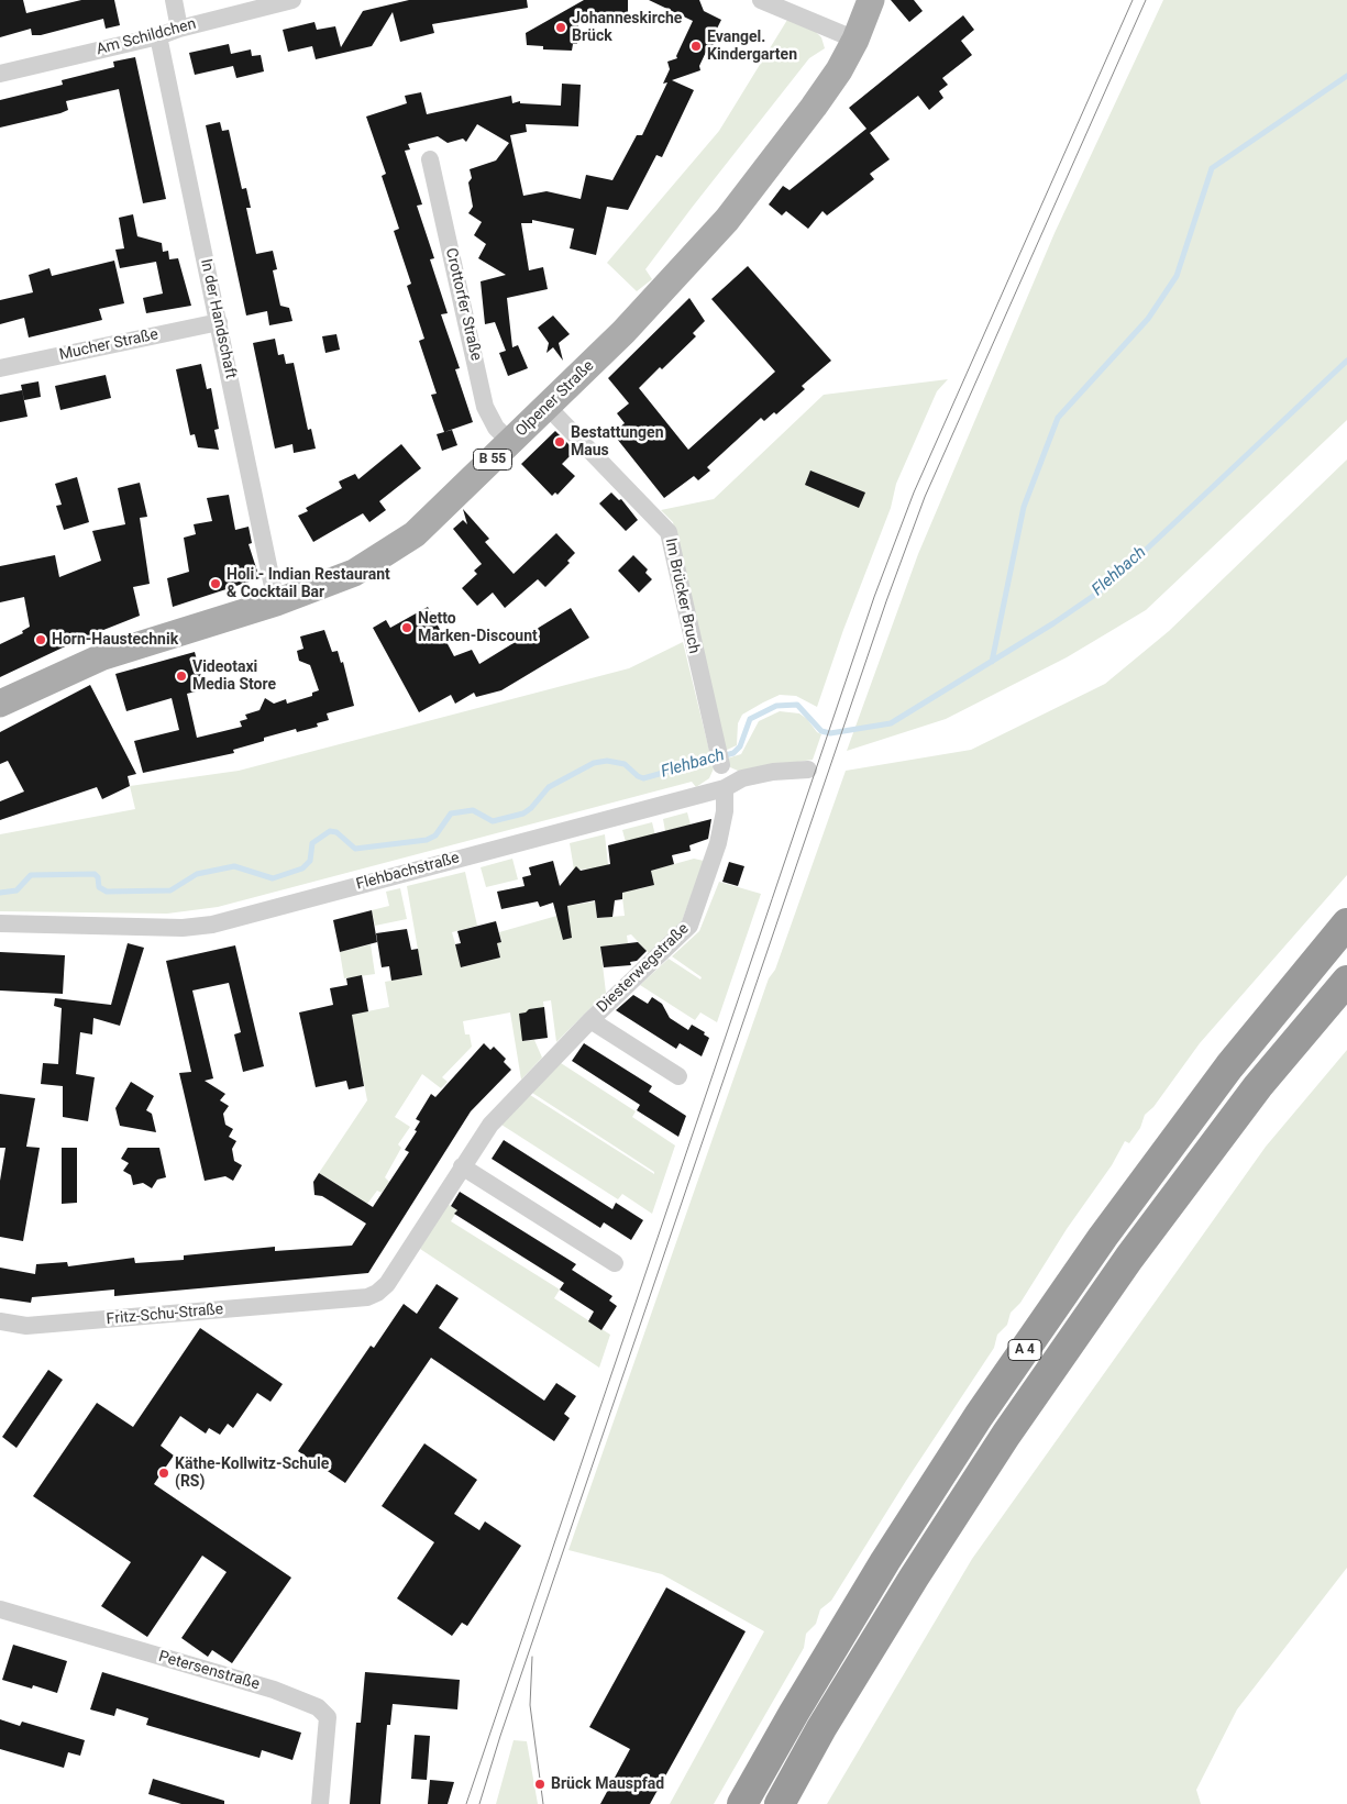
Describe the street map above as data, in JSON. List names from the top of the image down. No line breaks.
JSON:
{"streets":{"highway":["A 4"],"main road":["Olpener Straße","B 55"],"street":["Am Schildchen","Crottorfer Straße","In der Handschaft","Mucher Straße","Im Brücker Bruch","Flehbachstraße","Diesterwegstraße","Fritz-Schu-Straße","Petersenstraße"]},"crossings":[["Am Schildchen","In der Handschaft"],["Crottorfer Straße","Olpener Straße"],["In der Handschaft","Mucher Straße"],["In der Handschaft","Olpener Straße"],["Olpener Straße","Im Brücker Bruch"],["Flehbachstraße","Diesterwegstraße"],["Diesterwegstraße","Fritz-Schu-Straße"]],"water":["Flehbach"],"places":["Johanneskirche Brück","Evangel. Kindergarten","Bestattungen Maus","Holi - Indian Restaurant & Cocktail Bar","Netto Marken-Discount","Horn-Haustechnik","Videotaxi Media Store","Käthe-Kollwitz-Schule (RS)","Brück Mauspfad"]}
